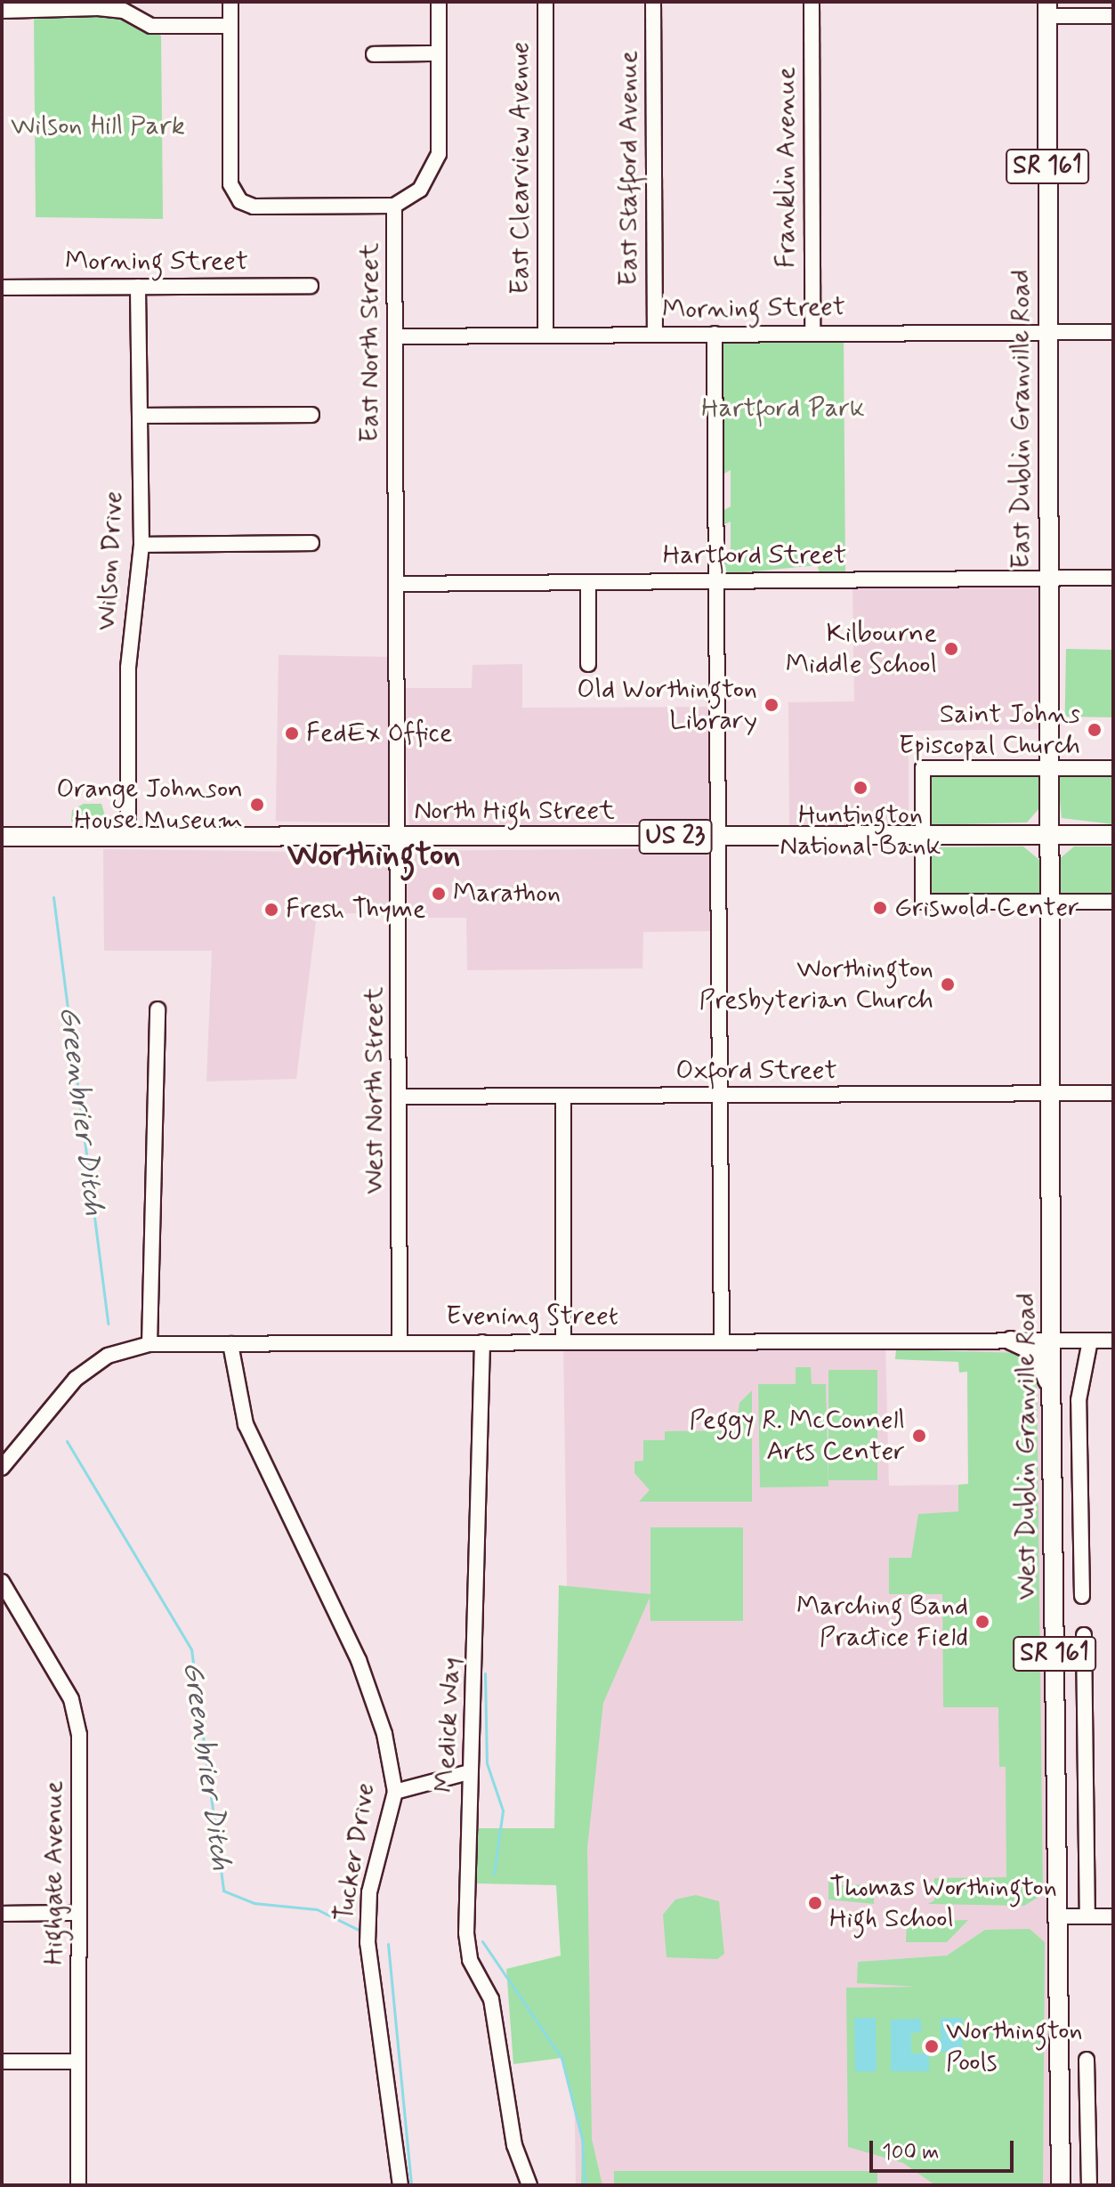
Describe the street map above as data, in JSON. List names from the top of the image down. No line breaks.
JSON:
{"streets":{"main road":["SR 161","East Dublin Granville Road","North High Street","US 23","West Dublin Granville Road"],"street":["Franklin Avenue","East Clearview Avenue","East Stafford Avenue","Morning Street","East North Street","Hartford Street","Wilson Drive","Oxford Street","West North Street","Evening Street","Medick Way","Tucker Drive","Highgate Avenue"]},"crossings":[["Franklin Avenue","Morning Street"],["East Clearview Avenue","Morning Street"],["East Stafford Avenue","Morning Street"],["Morning Street","East North Street"],["Morning Street","East Dublin Granville Road"],["Morning Street","Wilson Drive"],["East North Street","Hartford Street"],["East North Street","North High Street"],["East North Street","West North Street"],["East Dublin Granville Road","Hartford Street"],["East Dublin Granville Road","North High Street"],["East Dublin Granville Road","West Dublin Granville Road"],["Wilson Drive","North High Street"],["North High Street","West North Street"],["North High Street","West Dublin Granville Road"],["Oxford Street","West North Street"],["Oxford Street","West Dublin Granville Road"],["West North Street","Evening Street"],["Evening Street","West Dublin Granville Road"],["Evening Street","Medick Way"],["Evening Street","Tucker Drive"]],"districts":["Worthington"],"water":["Greenbrier Ditch"],"parks":["Wilson Hill Park","Hartford Park"],"places":["Kilbourne Middle School","Old Worthington Library","Saint Johns Episcopal Church","FedEx Office","Huntington National Bank","Orange Johnson House Museum","Marathon","Griswold Center","Fresh Thyme","Worthington Presbyterian Church","Peggy R. McConnell Arts Center","Marching Band Practice Field","Thomas Worthington High School","Worthington Pools"],"scale_bar":"100 m"}
